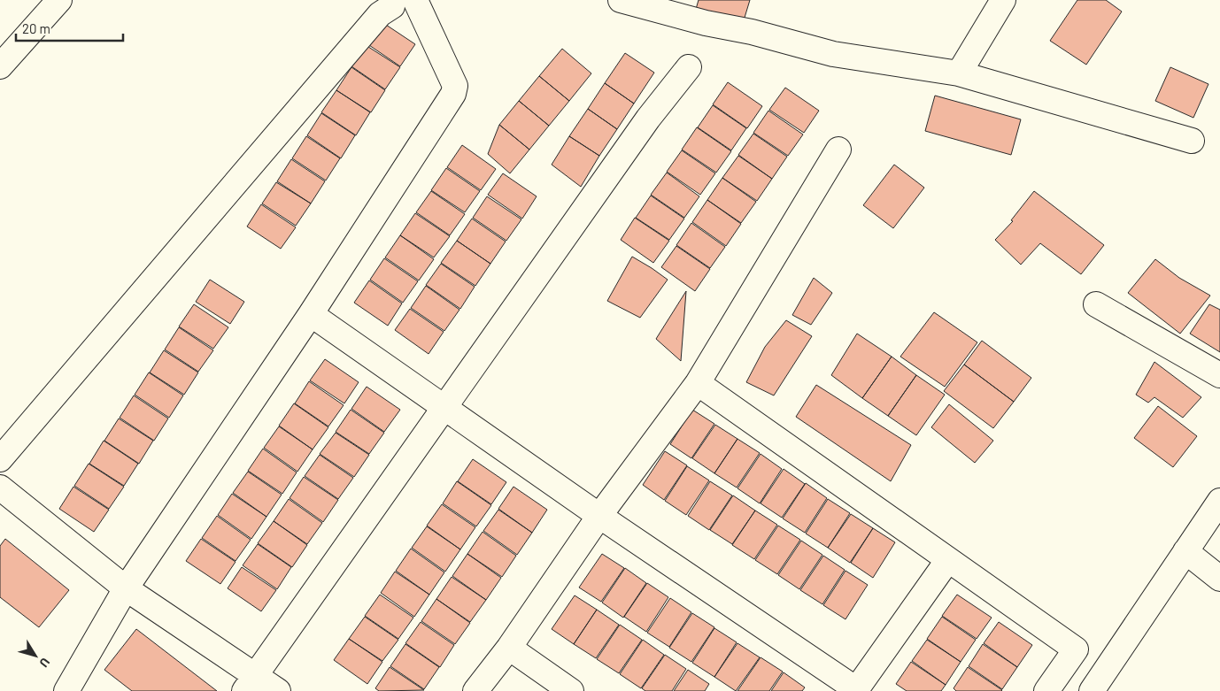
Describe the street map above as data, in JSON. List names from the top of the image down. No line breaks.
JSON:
{"scale_bar":"20 m","north":"bottom right"}
